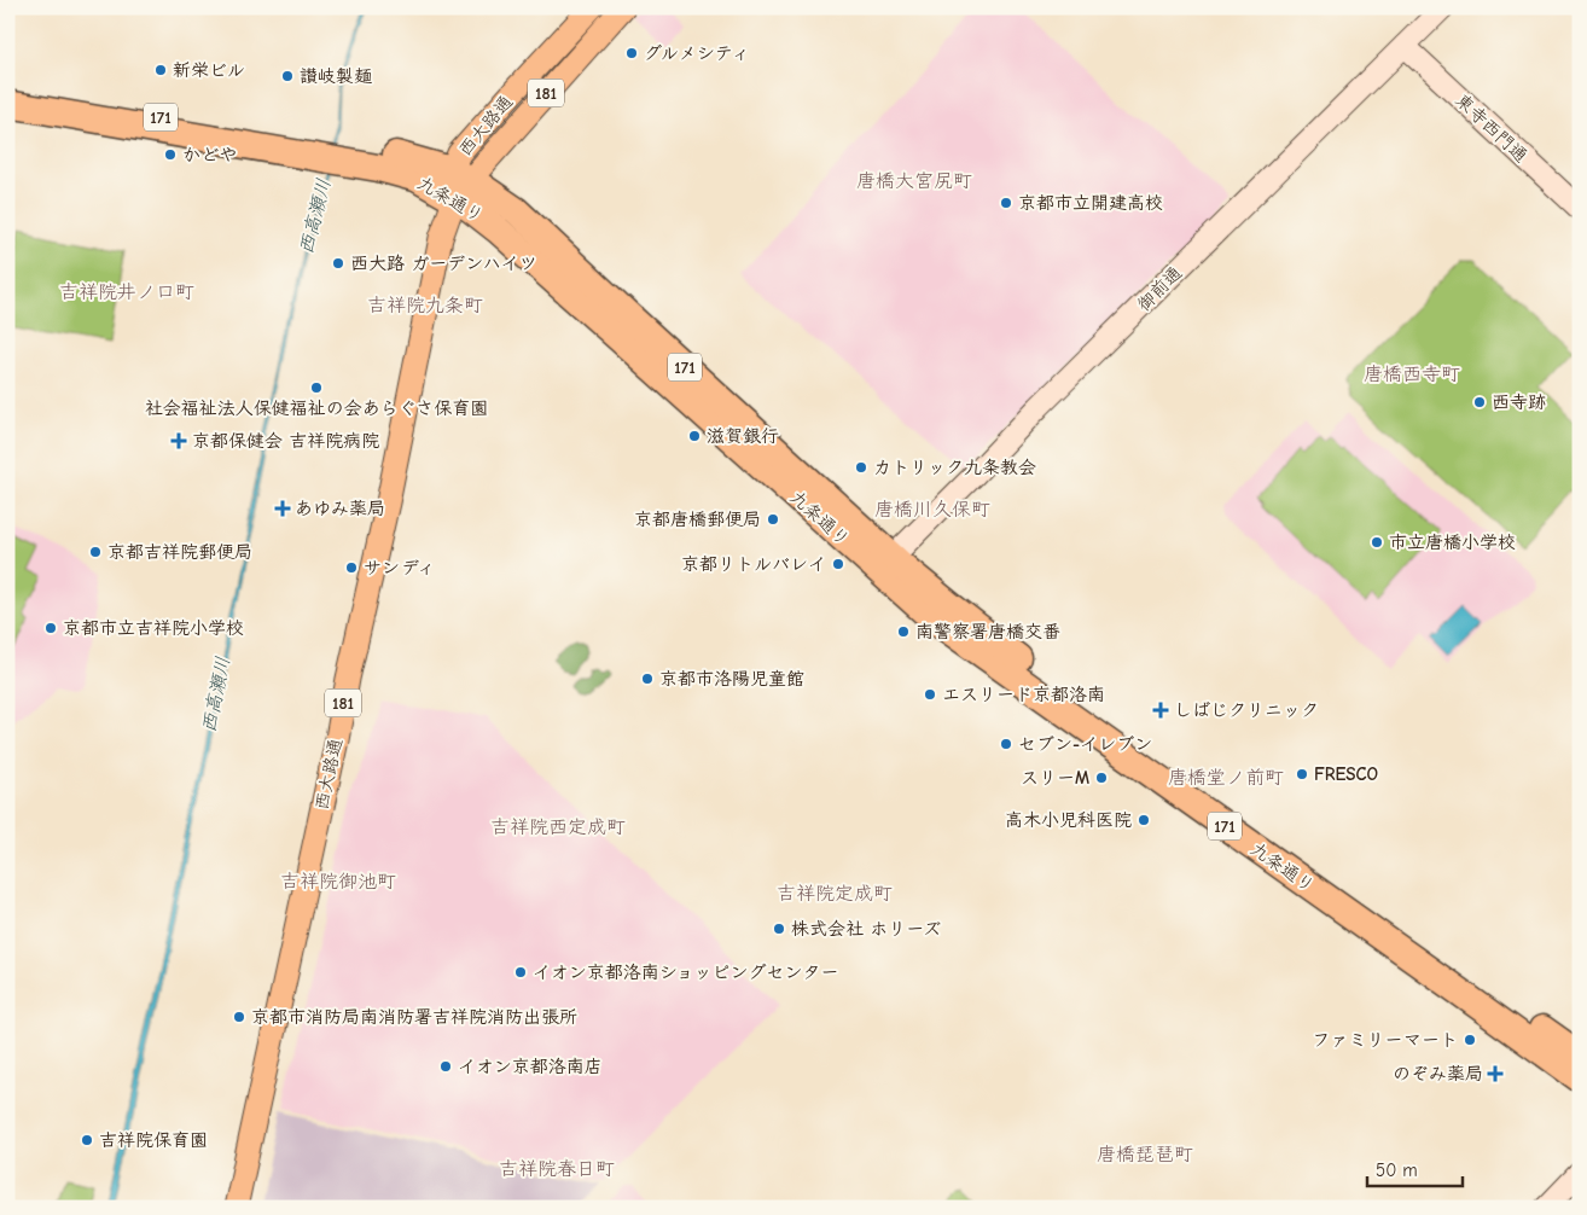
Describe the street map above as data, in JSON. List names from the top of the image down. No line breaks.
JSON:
{"streets":{"highway":["171","九条通り"],"main road":["181","西大路通"],"street":["東寺西門通","御前通"]},"crossings":[["西大路通","九条通り"],["東寺西門通","御前通"],["九条通り","御前通"]],"districts":["唐橋大宮尻町","吉祥院井ノ口町","吉祥院九条町","唐橋西寺町","唐橋川久保町","唐橋堂ノ前町","吉祥院西定成町","吉祥院御池町","吉祥院定成町","唐橋琵琶町","吉祥院春日町"],"water":["西高瀬川"],"places":{"other":["グルメシティ","新栄ビル","讃岐製麺","かどや","京都市立開建高校","西大路 ガーデンハイツ","社会福祉法人保健福祉の会あらぐさ保育園","西寺跡","滋賀銀行","カトリック九条教会","京都唐橋郵便局","市立唐橋小学校","京都吉祥院郵便局","京都リトルバレイ","サンディ","京都市立吉祥院小学校","南警察署唐橋交番","京都市洛陽児童館","エスリード京都洛南","セブン-イレブン","FRESCO","スリーM","高木小児科医院","株式会社 ホリーズ","イオン京都洛南ショッピングセンター","京都市消防局南消防署吉祥院消防出張所","ファミリーマート","イオン京都洛南店","吉祥院保育園"],"health":["京都保健会 吉祥院病院","あゆみ薬局","しばじクリニック","のぞみ薬局"]},"scale_bar":"50 m"}
